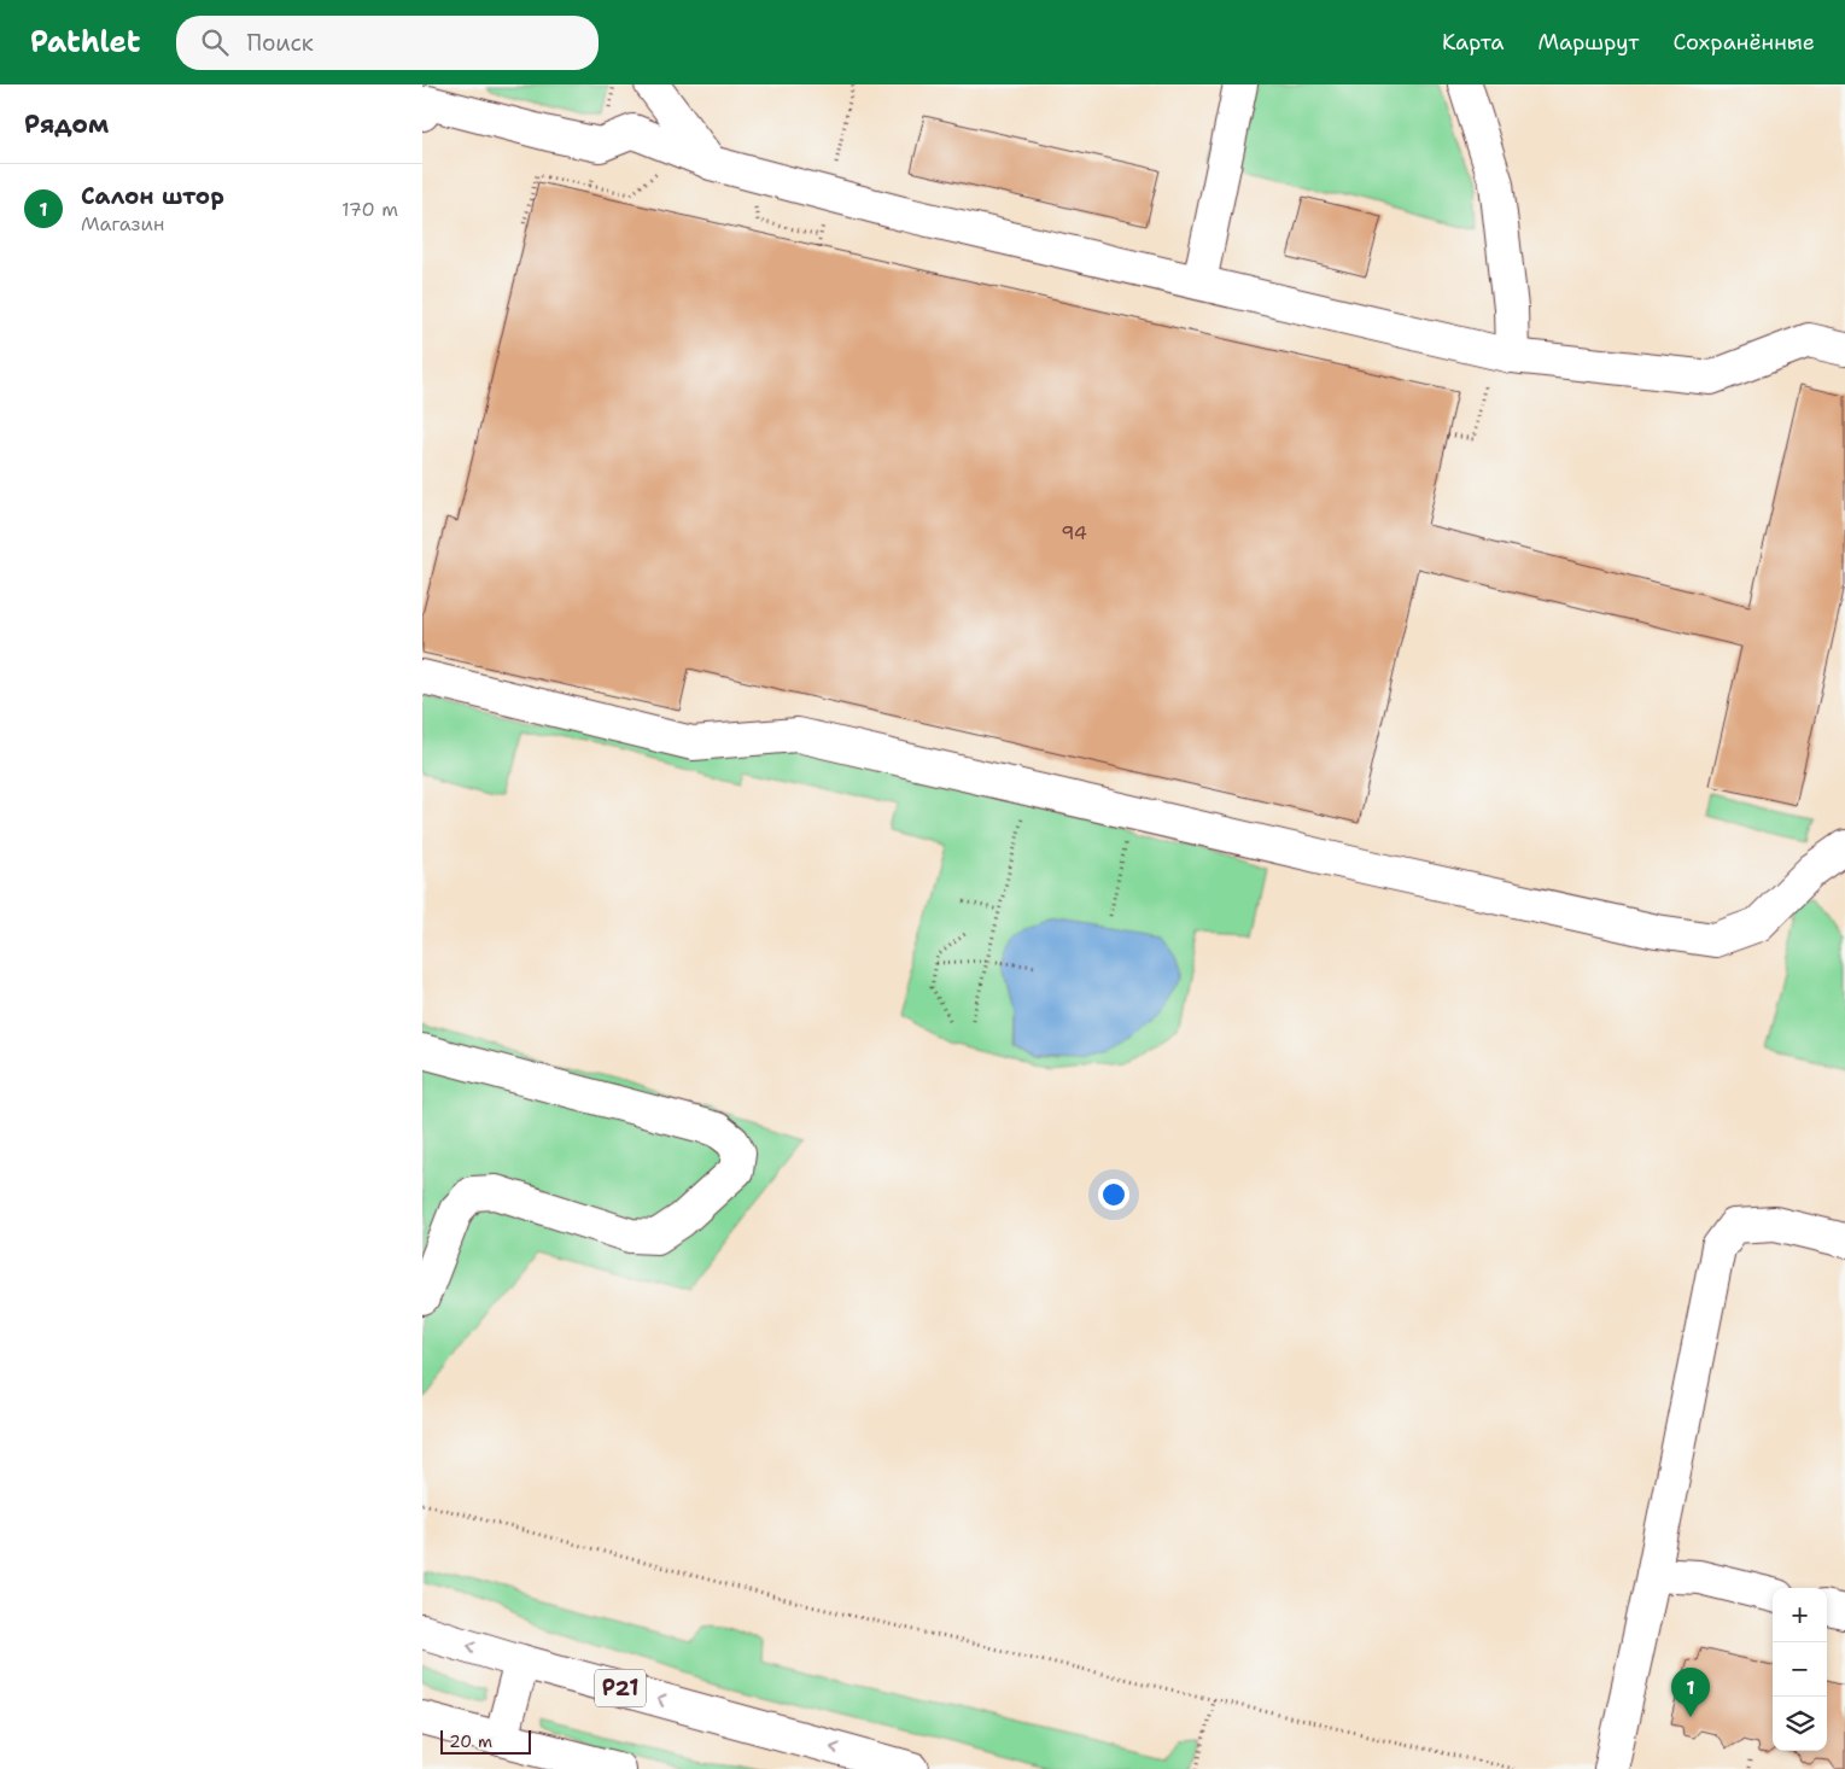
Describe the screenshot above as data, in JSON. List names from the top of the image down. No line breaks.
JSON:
{"streets":{"main road":["Р21"]},"house_numbers":["94"],"scale_bar":"20 m","page":{"header":"Pathlet","search":"Поиск","nav":["Карта","Маршрут","Сохранённые"],"heading":"Рядом","list":[{"mark":"1","name":"Салон штор","note":"Магазин","value":"170 m"}],"map_buttons":["+","−"],"pins":"1","scale":"20 m"}}
